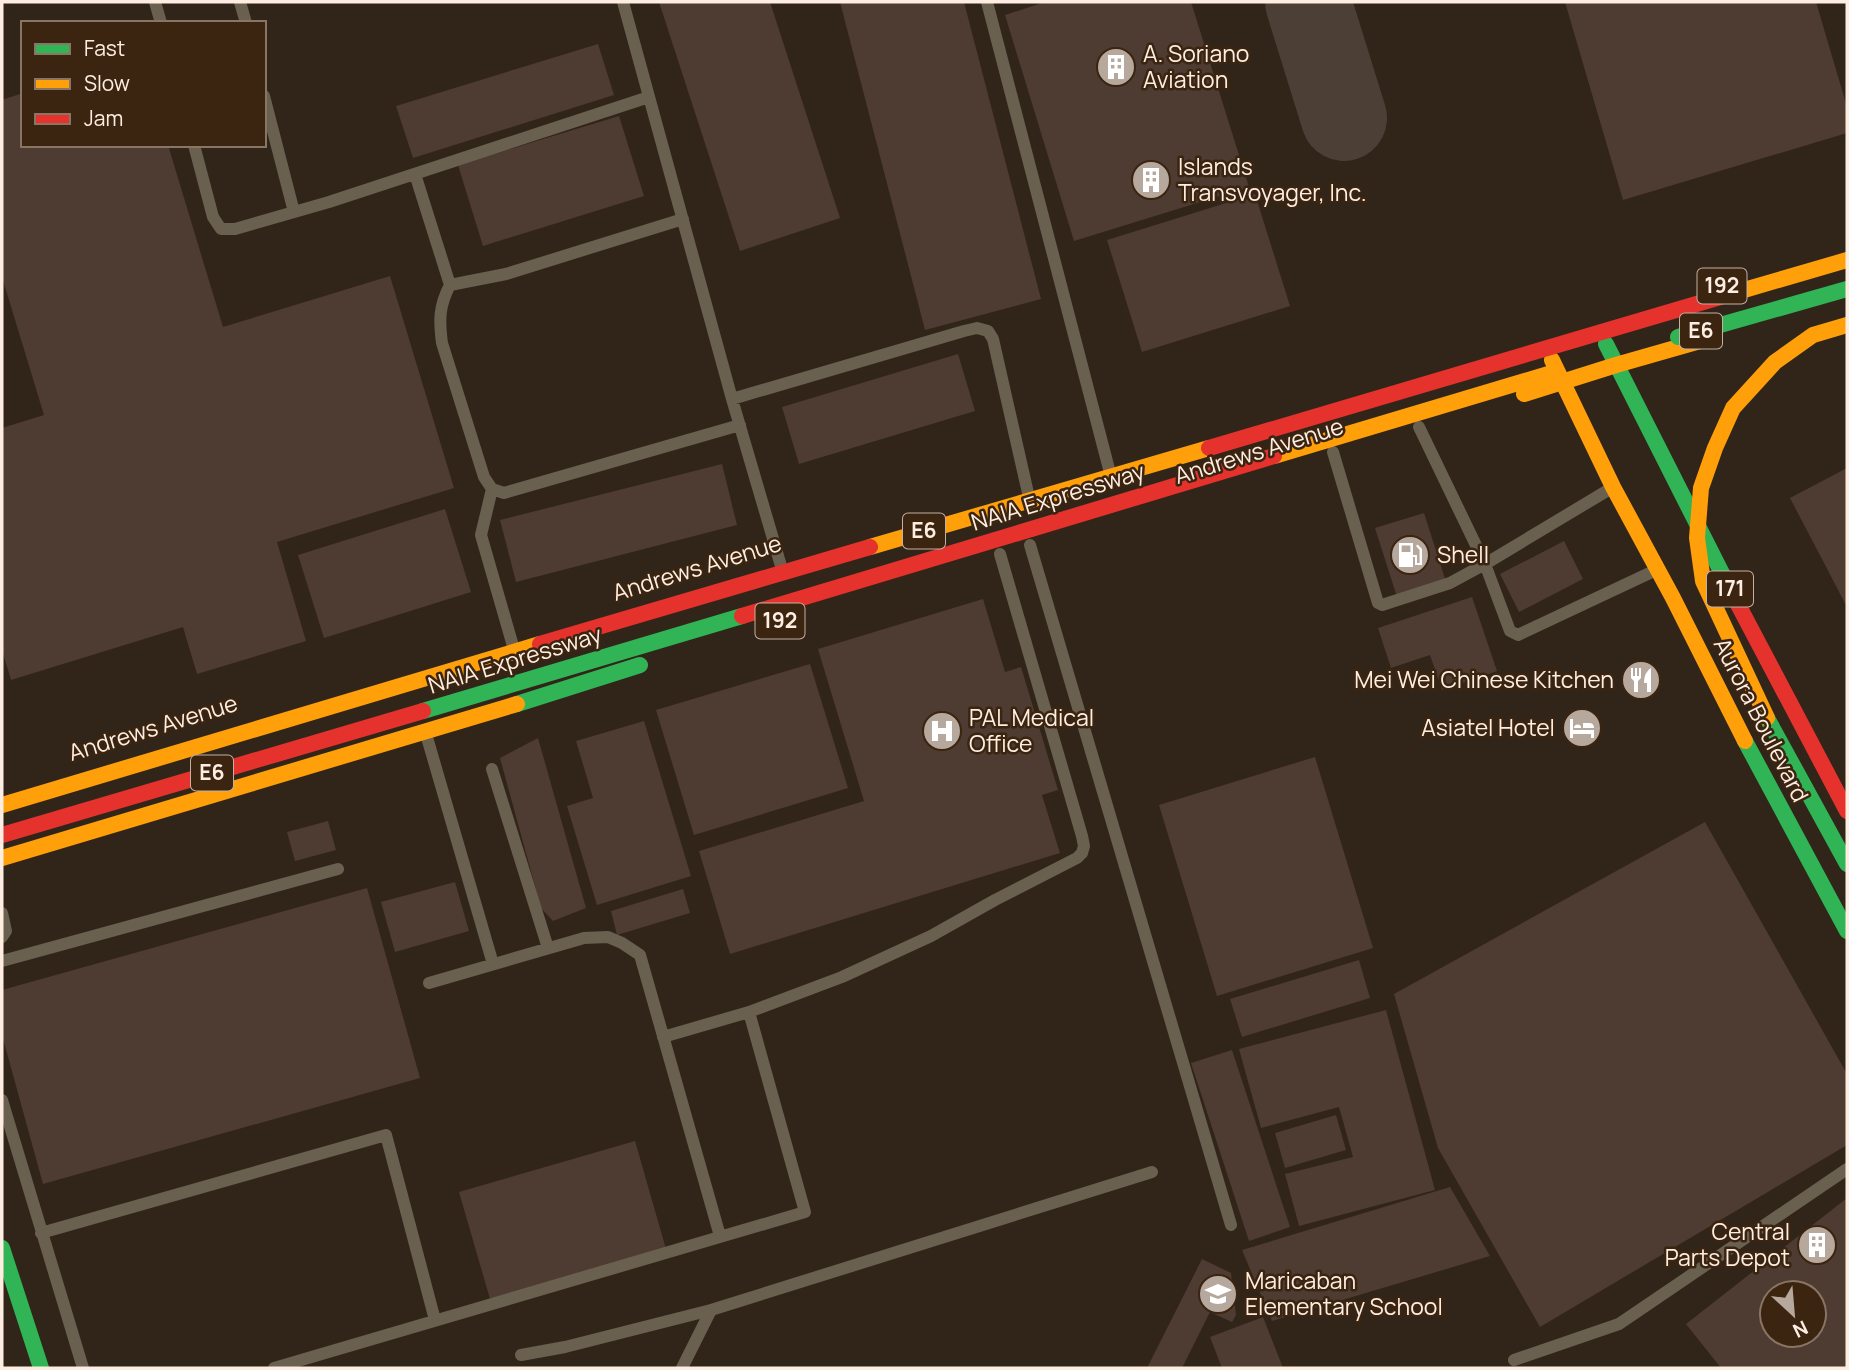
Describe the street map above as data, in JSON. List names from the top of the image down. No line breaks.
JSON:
{"streets":{"main road":["192","E6","Andrews Avenue","NAIA Expressway","171","Aurora Boulevard"]},"crossings":[["Andrews Avenue","Aurora Boulevard"]],"places":{"building":["A. Soriano Aviation","Islands Transvoyager, Inc.","Central Parts Depot"],"fuel station":["Shell"],"restaurant":["Mei Wei Chinese Kitchen"],"hotel":["Asiatel Hotel"],"hospital":["PAL Medical Office"],"school or university":["Maricaban Elementary School"]},"legend":["Fast","Slow","Jam"],"north":"bottom right"}
